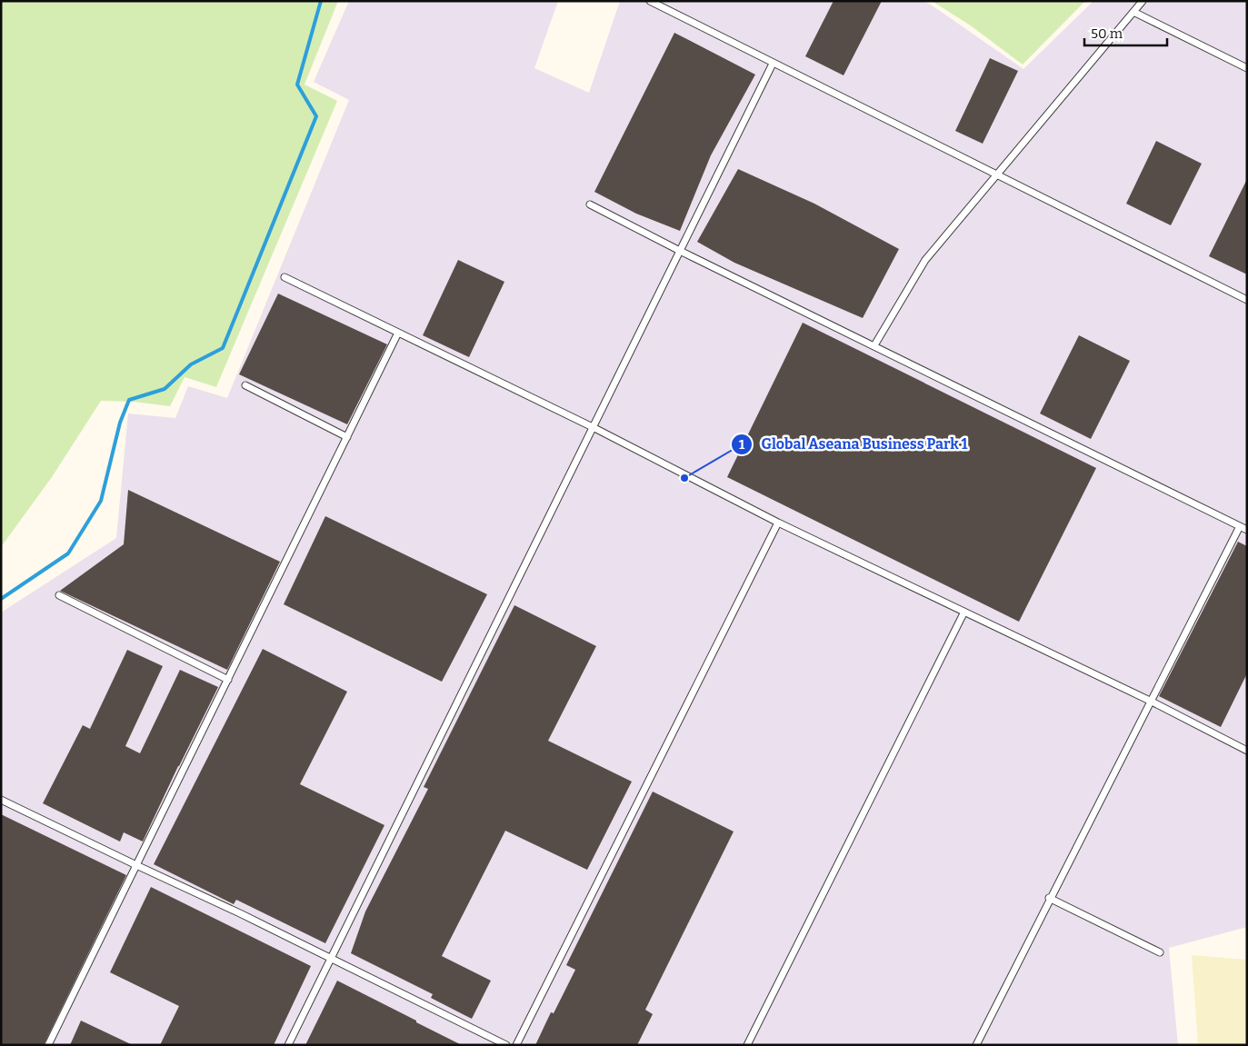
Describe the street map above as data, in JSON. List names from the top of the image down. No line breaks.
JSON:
{"places":["Global Aseana Business Park 1"],"scale_bar":"50 m"}
